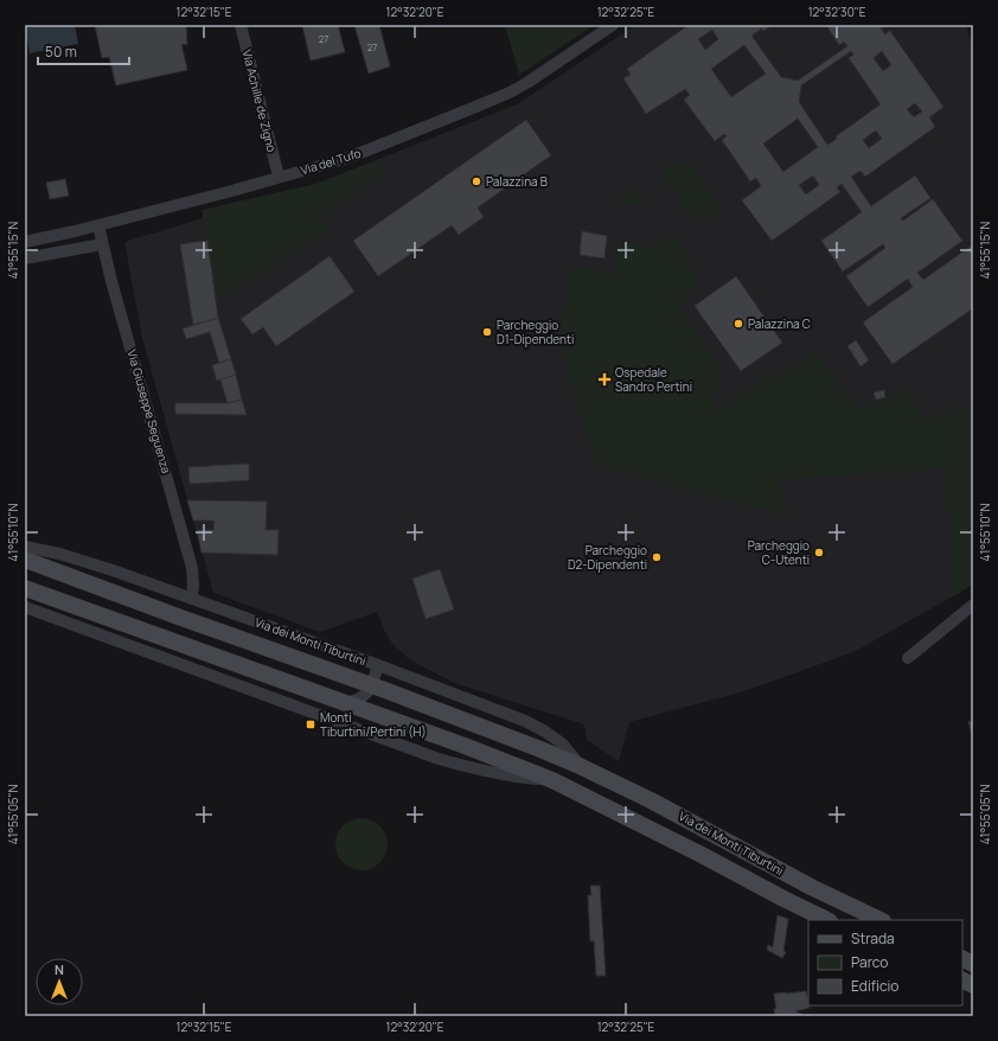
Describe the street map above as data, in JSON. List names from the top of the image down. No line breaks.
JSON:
{"streets":{"main road":["Via dei Monti Tiburtini"],"street":["Via Achille de Zigno","Via del Tufo","Via Giuseppe Seguenza"]},"crossings":[["Via Achille de Zigno","Via del Tufo"],["Via del Tufo","Via Giuseppe Seguenza"],["Via Giuseppe Seguenza","Via dei Monti Tiburtini"]],"places":{"other":["Palazzina B","Palazzina C","Parcheggio D1-Dipendenti","Parcheggio C-Utenti","Parcheggio D2-Dipendenti"],"health":["Ospedale Sandro Pertini"],"transit":["Monti Tiburtini/Pertini (H)"]},"house_numbers":["27","27"],"legend":["Strada","Parco","Edificio"],"scale_bar":"50 m","north":"top","coordinates":["12°32'15\"E","12°32'20\"E","12°32'25\"E","12°32'30\"E","41°55'15\"N","41°55'10\"N","41°55'05\"N"]}
